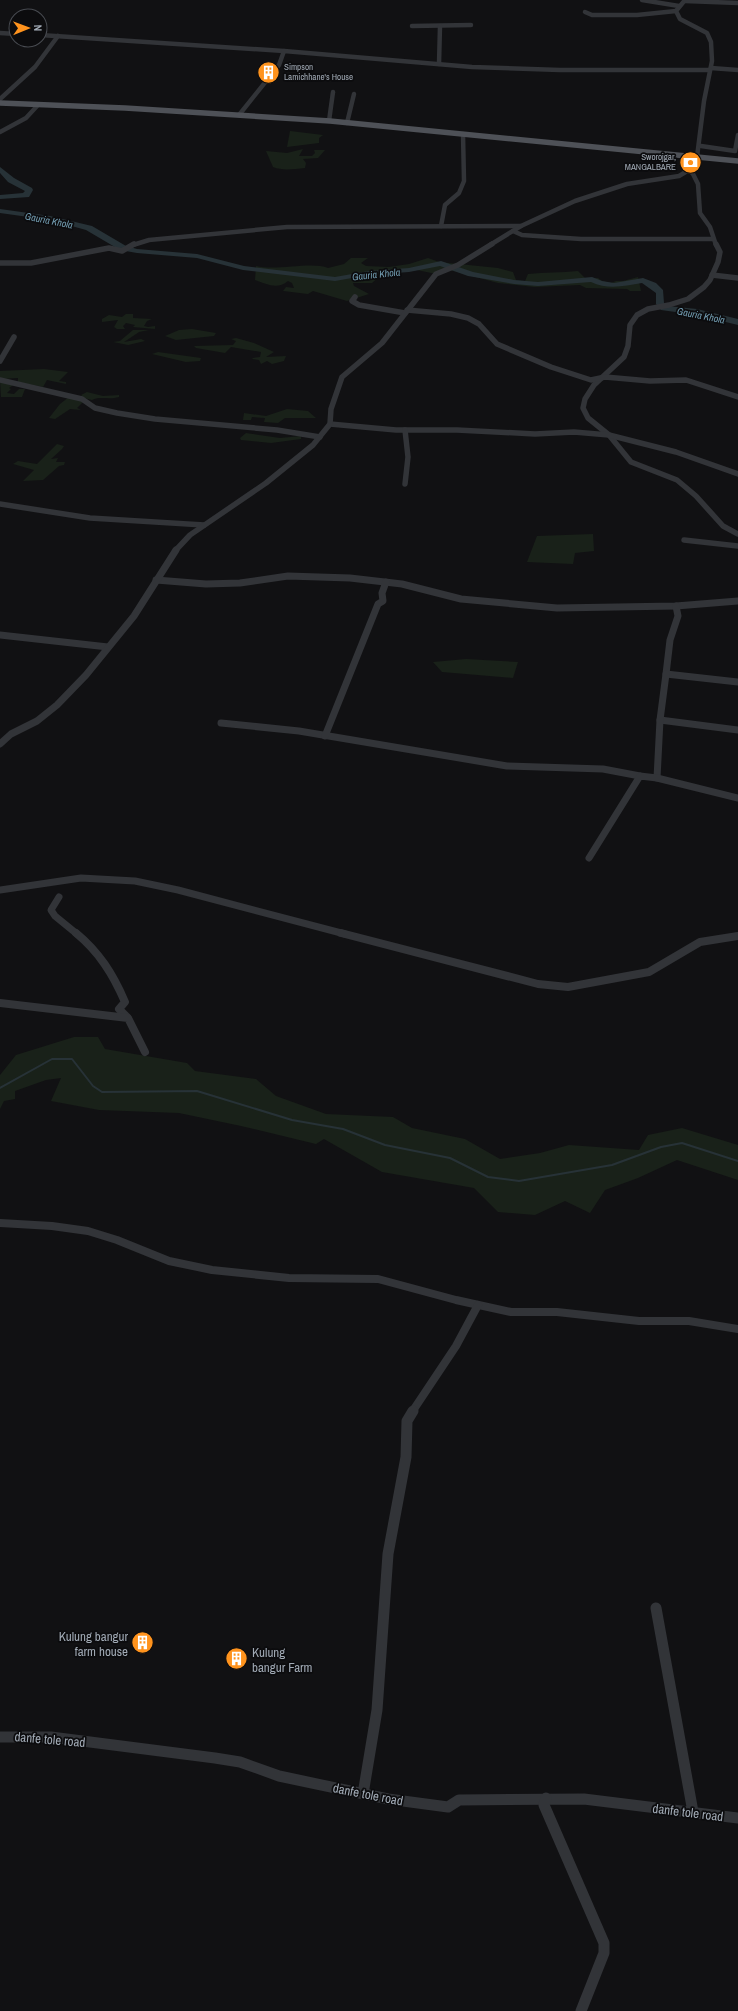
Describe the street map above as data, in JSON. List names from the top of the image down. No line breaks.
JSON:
{"streets":{"street":["danfe tole road"]},"water":["Gauria Khola"],"places":{"building":["Simpson Lamichhane's House","Kulung bangur farm house","Kulung bangur Farm"],"bank":["Sworojgar, MANGALBARE"]},"north":"right"}
